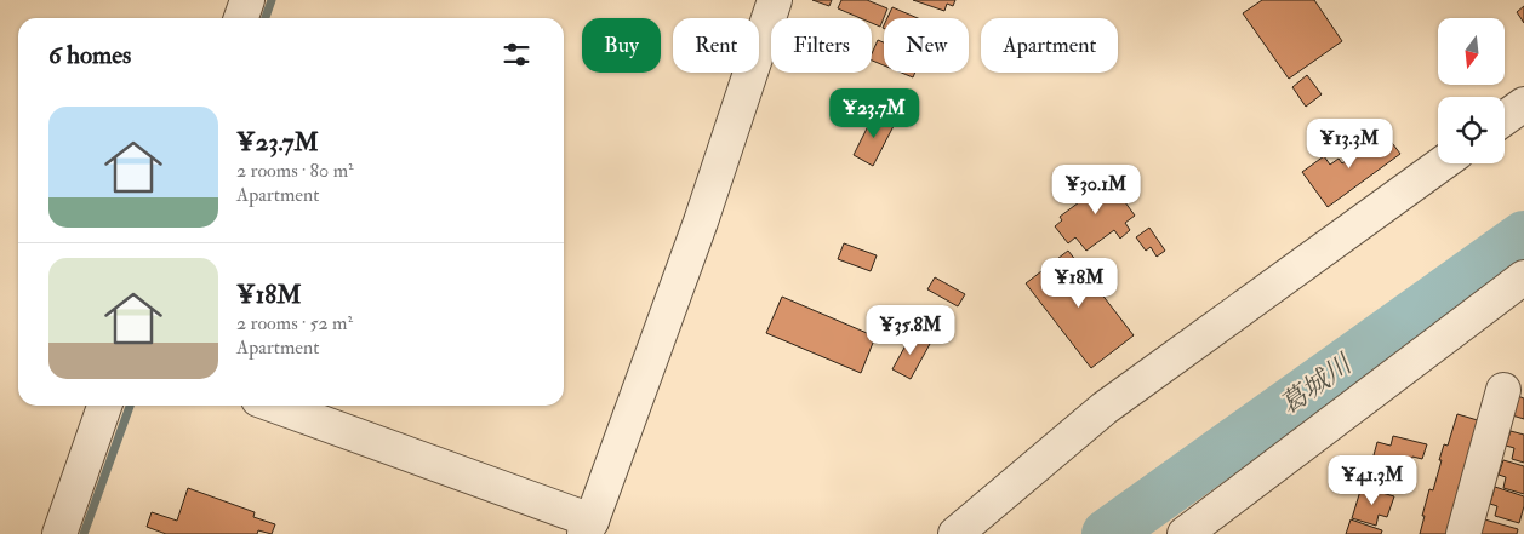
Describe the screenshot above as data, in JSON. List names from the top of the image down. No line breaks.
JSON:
{"water":["葛城川"],"north":"bottom","page":{"chip":["Buy","Rent","Filters","New","Apartment"],"heading":"6 homes","price":["¥23.7M","¥13.3M","¥30.1M","¥18M","¥35.8M","¥41.3M"],"list":[{"name":"¥23.7M","note":"2 rooms · 80 m² · Apartment"},{"name":"¥18M","note":"2 rooms · 52 m² · Apartment"}]}}
